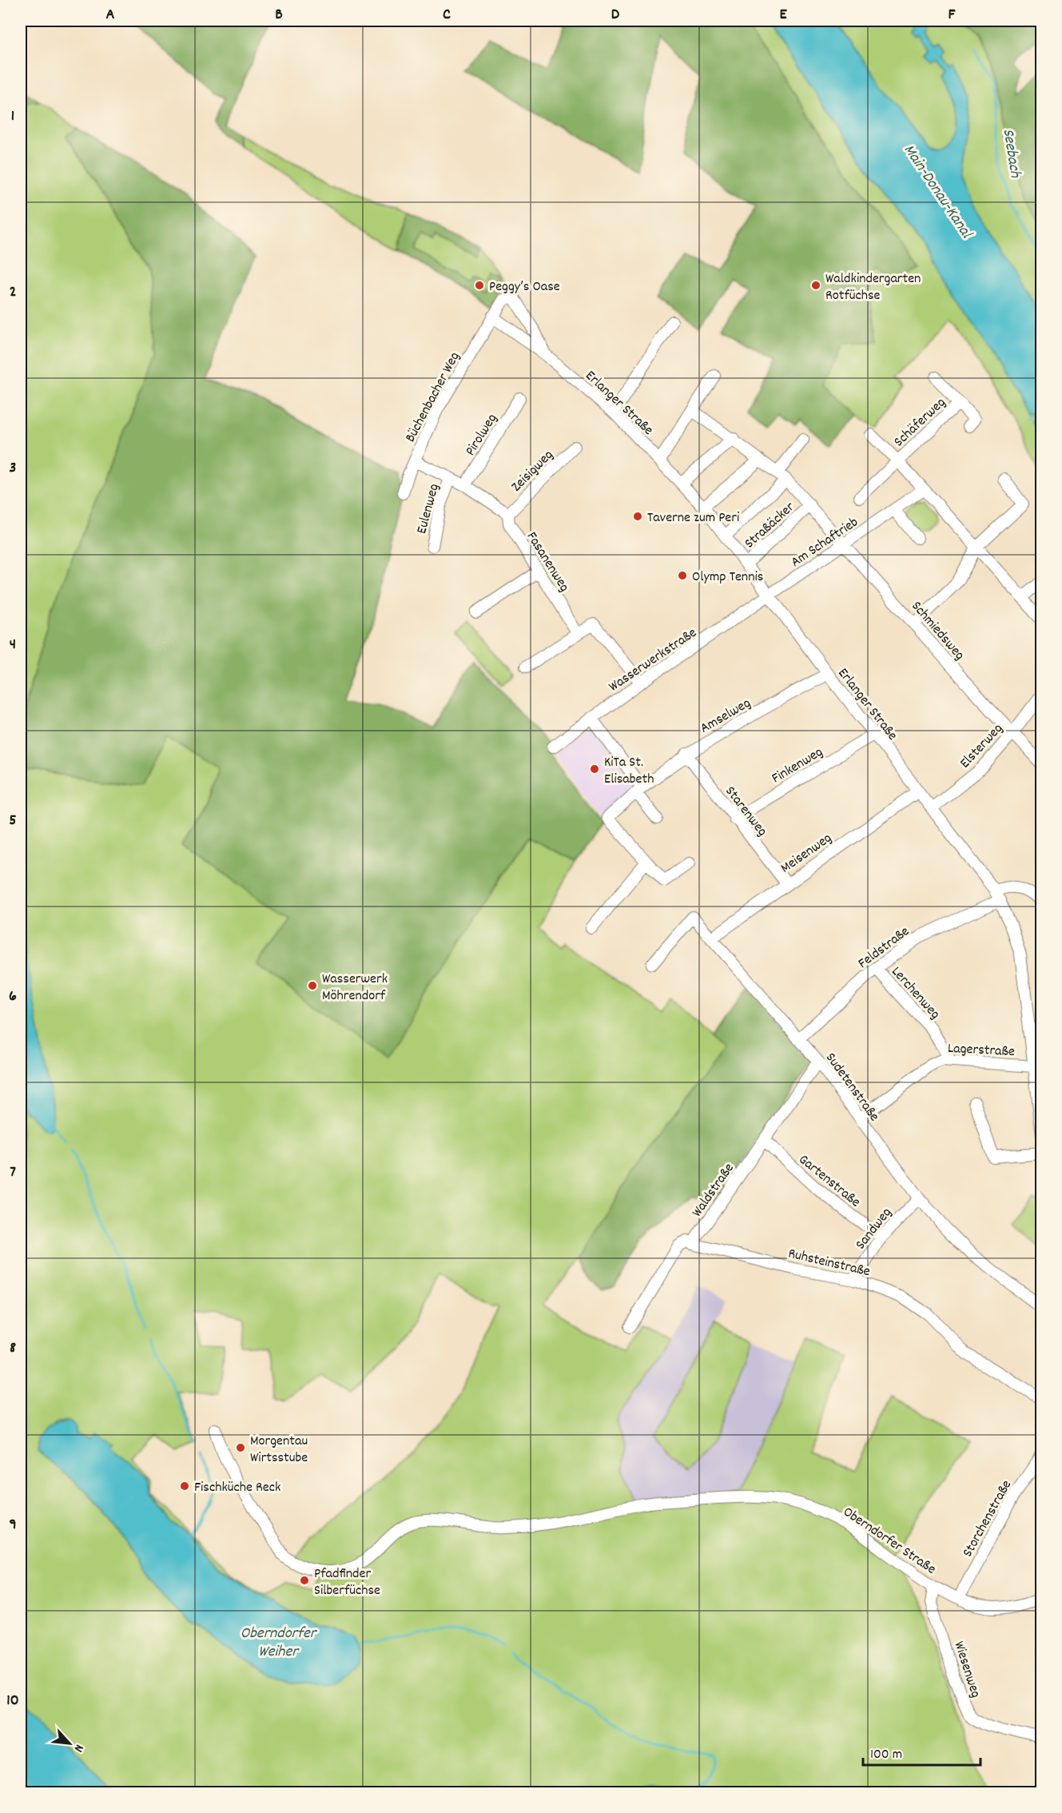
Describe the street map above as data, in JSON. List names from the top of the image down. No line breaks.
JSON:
{"streets":{"street":["Büchenbacher Weg","Erlanger Straße","Schäferweg","Pirolweg","Zeisigweg","Eulenweg","Straßäcker","Am Schaftrieb","Fasanenweg","Schmiedsweg","Wasserwerkstraße","Amselweg","Elsterweg","Finkenweg","Starenweg","Meisenweg","Feldstraße","Lerchenweg","Lagerstraße","Sudetenstraße","Gartenstraße","Waldstraße","Sandweg","Ruhsteinstraße","Storchenstraße","Oberndorfer Straße","Wiesenweg"]},"crossings":[["Büchenbacher Weg","Erlanger Straße"],["Erlanger Straße","Straßäcker"],["Erlanger Straße","Am Schaftrieb"],["Erlanger Straße","Wasserwerkstraße"],["Erlanger Straße","Amselweg"],["Erlanger Straße","Elsterweg"],["Erlanger Straße","Finkenweg"],["Erlanger Straße","Meisenweg"],["Erlanger Straße","Feldstraße"],["Erlanger Straße","Lagerstraße"],["Schäferweg","Am Schaftrieb"],["Zeisigweg","Fasanenweg"],["Straßäcker","Am Schaftrieb"],["Straßäcker","Schmiedsweg"],["Am Schaftrieb","Schmiedsweg"],["Am Schaftrieb","Wasserwerkstraße"],["Schmiedsweg","Elsterweg"],["Amselweg","Starenweg"],["Finkenweg","Starenweg"],["Starenweg","Meisenweg"],["Meisenweg","Sudetenstraße"],["Feldstraße","Lerchenweg"],["Feldstraße","Sudetenstraße"],["Lerchenweg","Lagerstraße"],["Lagerstraße","Sudetenstraße"],["Sudetenstraße","Waldstraße"],["Sudetenstraße","Sandweg"],["Gartenstraße","Waldstraße"],["Gartenstraße","Sandweg"],["Waldstraße","Ruhsteinstraße"],["Sandweg","Ruhsteinstraße"],["Storchenstraße","Oberndorfer Straße"],["Oberndorfer Straße","Wiesenweg"]],"water":["Seebach","Main-Donau-Kanal","Oberndorfer Weiher"],"places":["Peggy’s Oase","Waldkindergarten Rotfüchse","Taverne zum Peri","Olymp Tennis","KiTa St. Elisabeth","Wasserwerk Möhrendorf","Morgentau Wirtsstube","Fischküche Reck","Pfadfinder Silberfüchse"],"scale_bar":"100 m","north":"bottom right","grid":{"columns":["A","B","C","D","E","F"],"rows":["1","2","3","4","5","6","7","8","9","10"]}}
